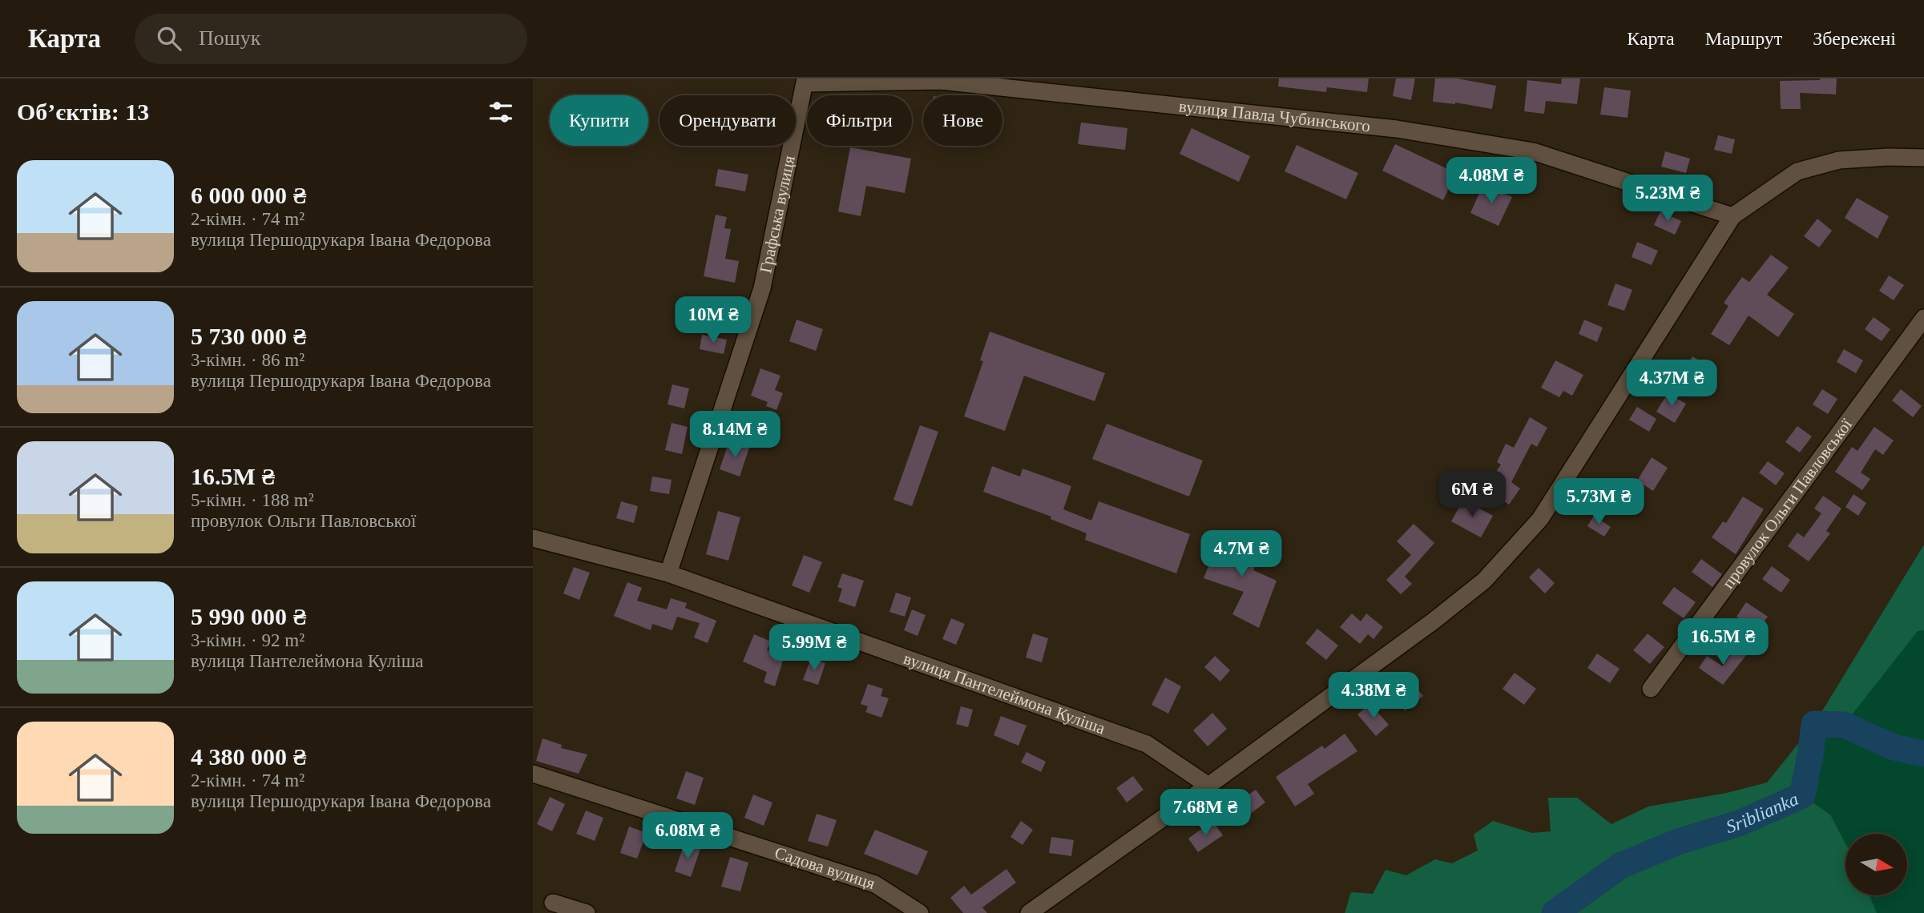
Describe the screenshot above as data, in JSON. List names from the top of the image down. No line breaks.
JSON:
{"streets":{"street":["вулиця Павла Чубинського","Графська вулиця","провулок Ольги Павловської","вулиця Пантелеймона Куліша","Садова вулиця"]},"crossings":[["вулиця Павла Чубинського","Графська вулиця"],["Графська вулиця","вулиця Пантелеймона Куліша"]],"water":["Sriblianka"],"north":"right","page":{"header":"Карта","search":"Пошук","nav":["Карта","Маршрут","Збережені"],"heading":"Об’єктів: 13","chip":["Купити","Орендувати","Фільтри","Нове"],"list":[{"name":"6 000 000 ₴","note":"2-кімн. · 74 m² · вулиця Першодрукаря Івана Федорова"},{"name":"5 730 000 ₴","note":"3-кімн. · 86 m² · вулиця Першодрукаря Івана Федорова"},{"name":"16.5M ₴","note":"5-кімн. · 188 m² · провулок Ольги Павловської"},{"name":"5 990 000 ₴","note":"3-кімн. · 92 m² · вулиця Пантелеймона Куліша"},{"name":"4 380 000 ₴","note":"2-кімн. · 74 m² · вулиця Першодрукаря Івана Федорова"}],"price":["4.08M ₴","5.23M ₴","10M ₴","4.37M ₴","8.14M ₴","6M ₴","5.73M ₴","4.7M ₴","16.5M ₴","5.99M ₴","4.38M ₴","7.68M ₴","6.08M ₴"]}}
